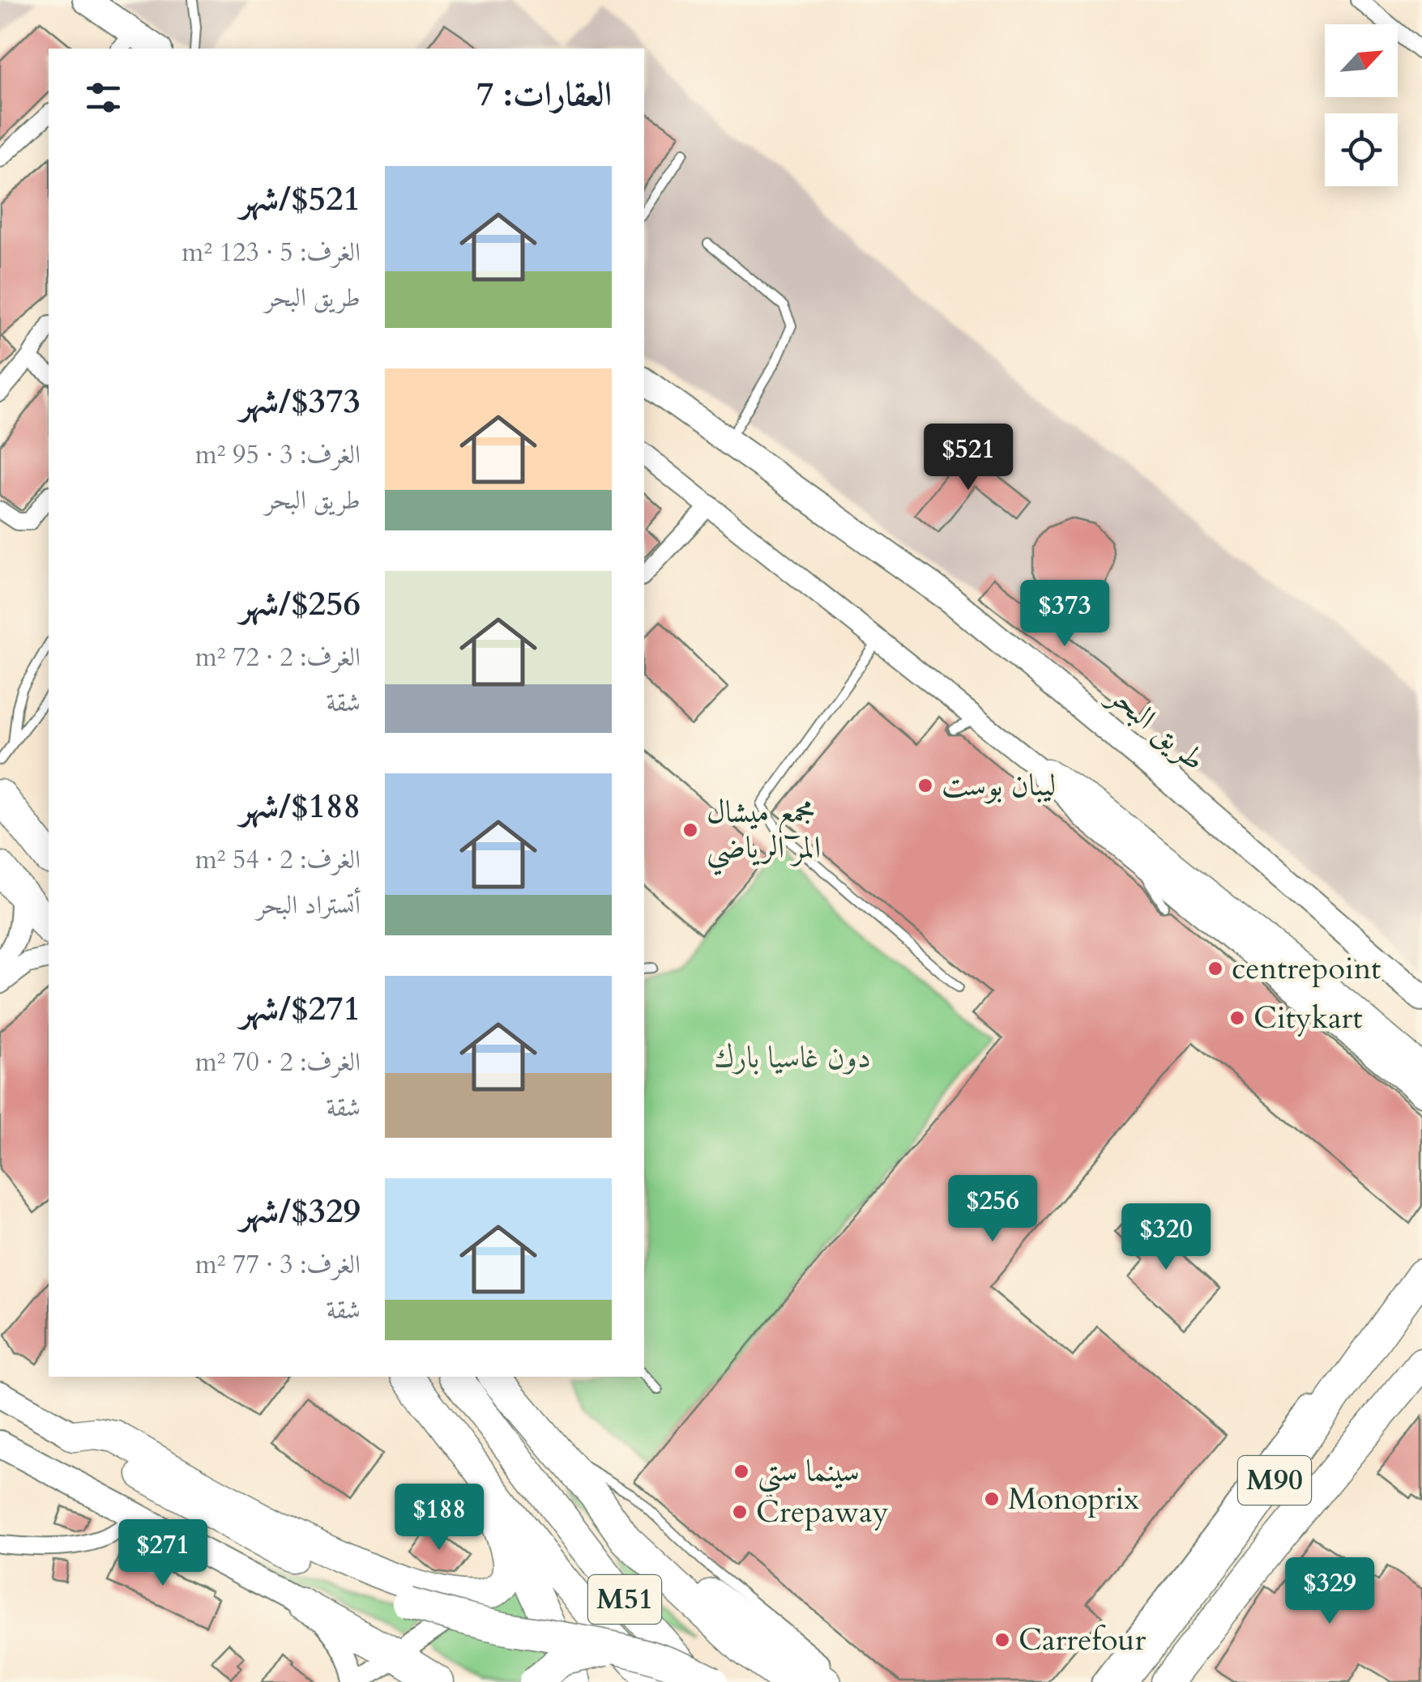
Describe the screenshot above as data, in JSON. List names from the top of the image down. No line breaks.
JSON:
{"streets":{"highway":["طريق البحر","M90","M51"]},"parks":["دون غاسيا بارك"],"places":["ليبان بوست","مجمع ميشال المر الرياضي","centrepoint","Citykart","سينما ستي","Monoprix","Crepaway","Carrefour"],"north":"top right","page":{"heading":"العقارات: 7","list":[{"name":"$521/شهر","note":"الغرف: 5 · 123 m² · طريق البحر"},{"name":"$373/شهر","note":"الغرف: 3 · 95 m² · طريق البحر"},{"name":"$256/شهر","note":"الغرف: 2 · 72 m² · شقة"},{"name":"$188/شهر","note":"الغرف: 2 · 54 m² · أتستراد البحر"},{"name":"$271/شهر","note":"الغرف: 2 · 70 m² · شقة"},{"name":"$329/شهر","note":"الغرف: 3 · 77 m² · شقة"}],"price":["$521","$373","$256","$320","$188","$271","$329"]}}
